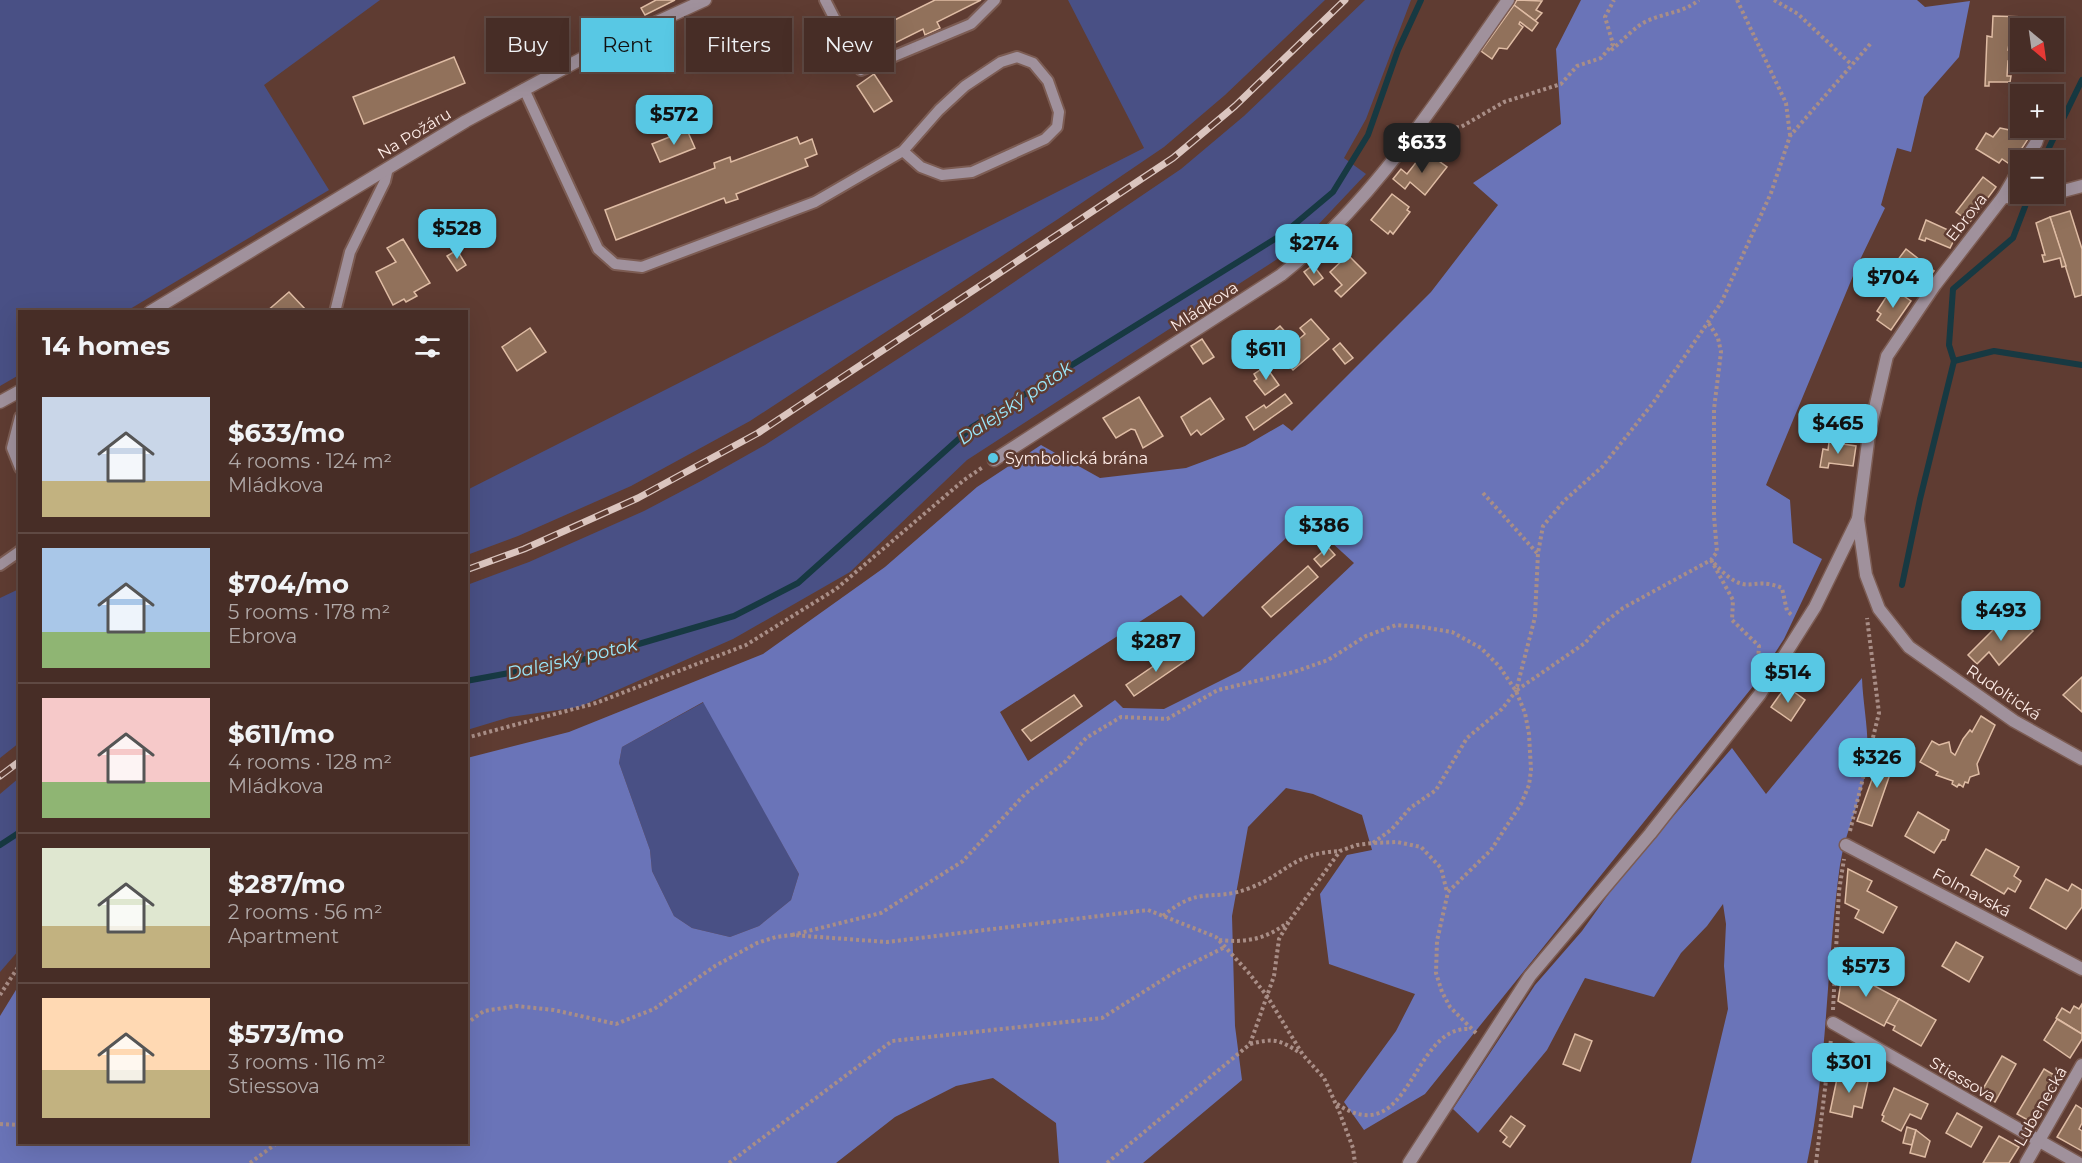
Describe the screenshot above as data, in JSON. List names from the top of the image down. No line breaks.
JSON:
{"streets":{"street":["Na Požáru","Ebrova","Mládkova","Rudoltická","Folmavská","Stiessova","Lubenecká"]},"crossings":[["Ebrova","Rudoltická"],["Stiessova","Lubenecká"]],"water":["Dalejský potok"],"places":["Symbolická brána"],"north":"bottom right","page":{"map_buttons":["+","−"],"chip":["Buy","Rent","Filters","New"],"price":["$572","$633","$528","$274","$704","$611","$465","$386","$493","$287","$514","$326","$573","$301"],"heading":"14 homes","list":[{"name":"$633/mo","note":"4 rooms · 124 m² · Mládkova"},{"name":"$704/mo","note":"5 rooms · 178 m² · Ebrova"},{"name":"$611/mo","note":"4 rooms · 128 m² · Mládkova"},{"name":"$287/mo","note":"2 rooms · 56 m² · Apartment"},{"name":"$573/mo","note":"3 rooms · 116 m² · Stiessova"}]}}
